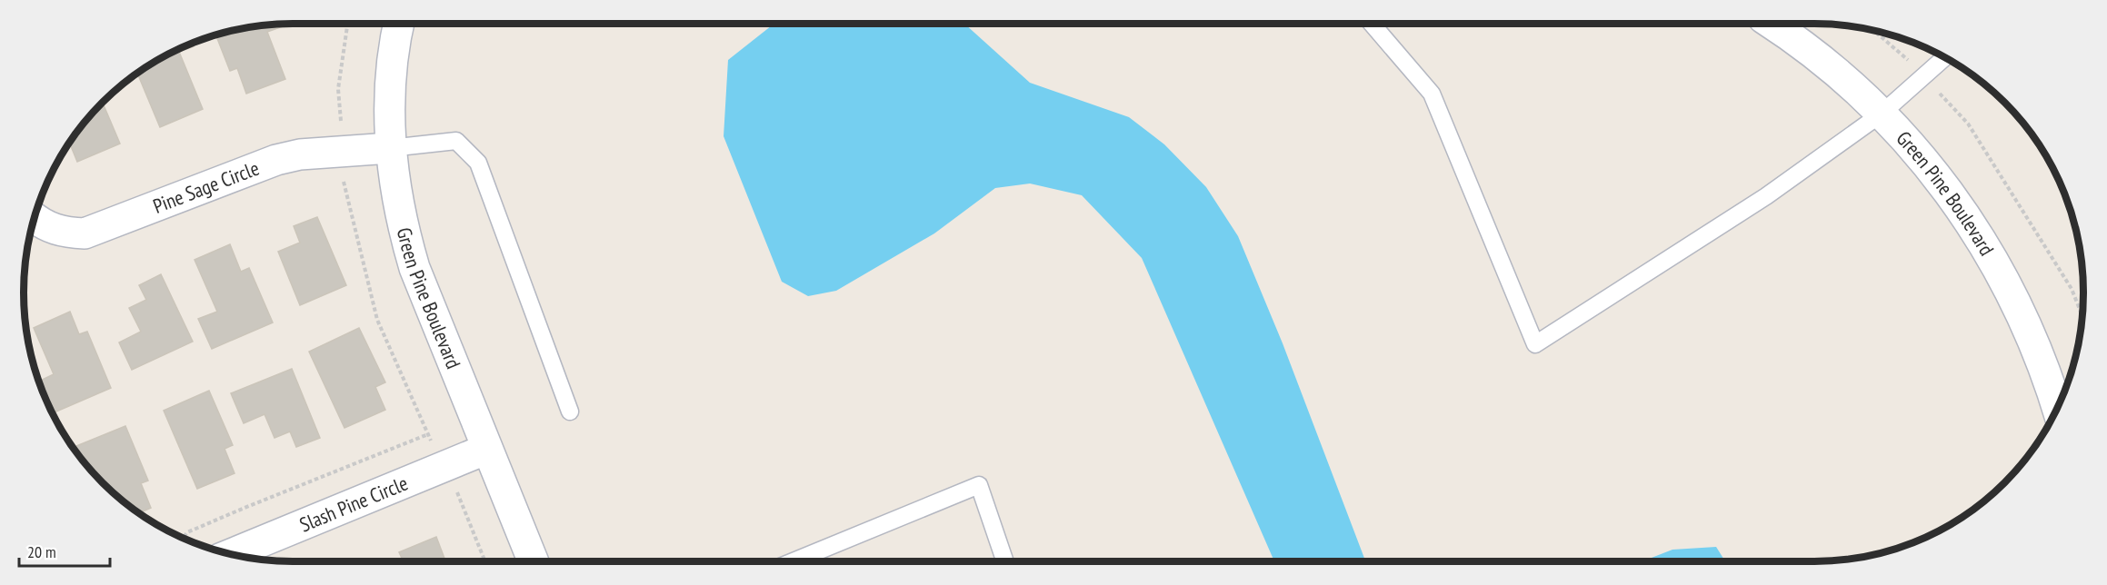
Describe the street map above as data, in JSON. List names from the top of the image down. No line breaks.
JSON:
{"streets":{"street":["Pine Sage Circle","Green Pine Boulevard","Slash Pine Circle"]},"crossings":[["Pine Sage Circle","Green Pine Boulevard"],["Green Pine Boulevard","Slash Pine Circle"]],"scale_bar":"20 m"}
